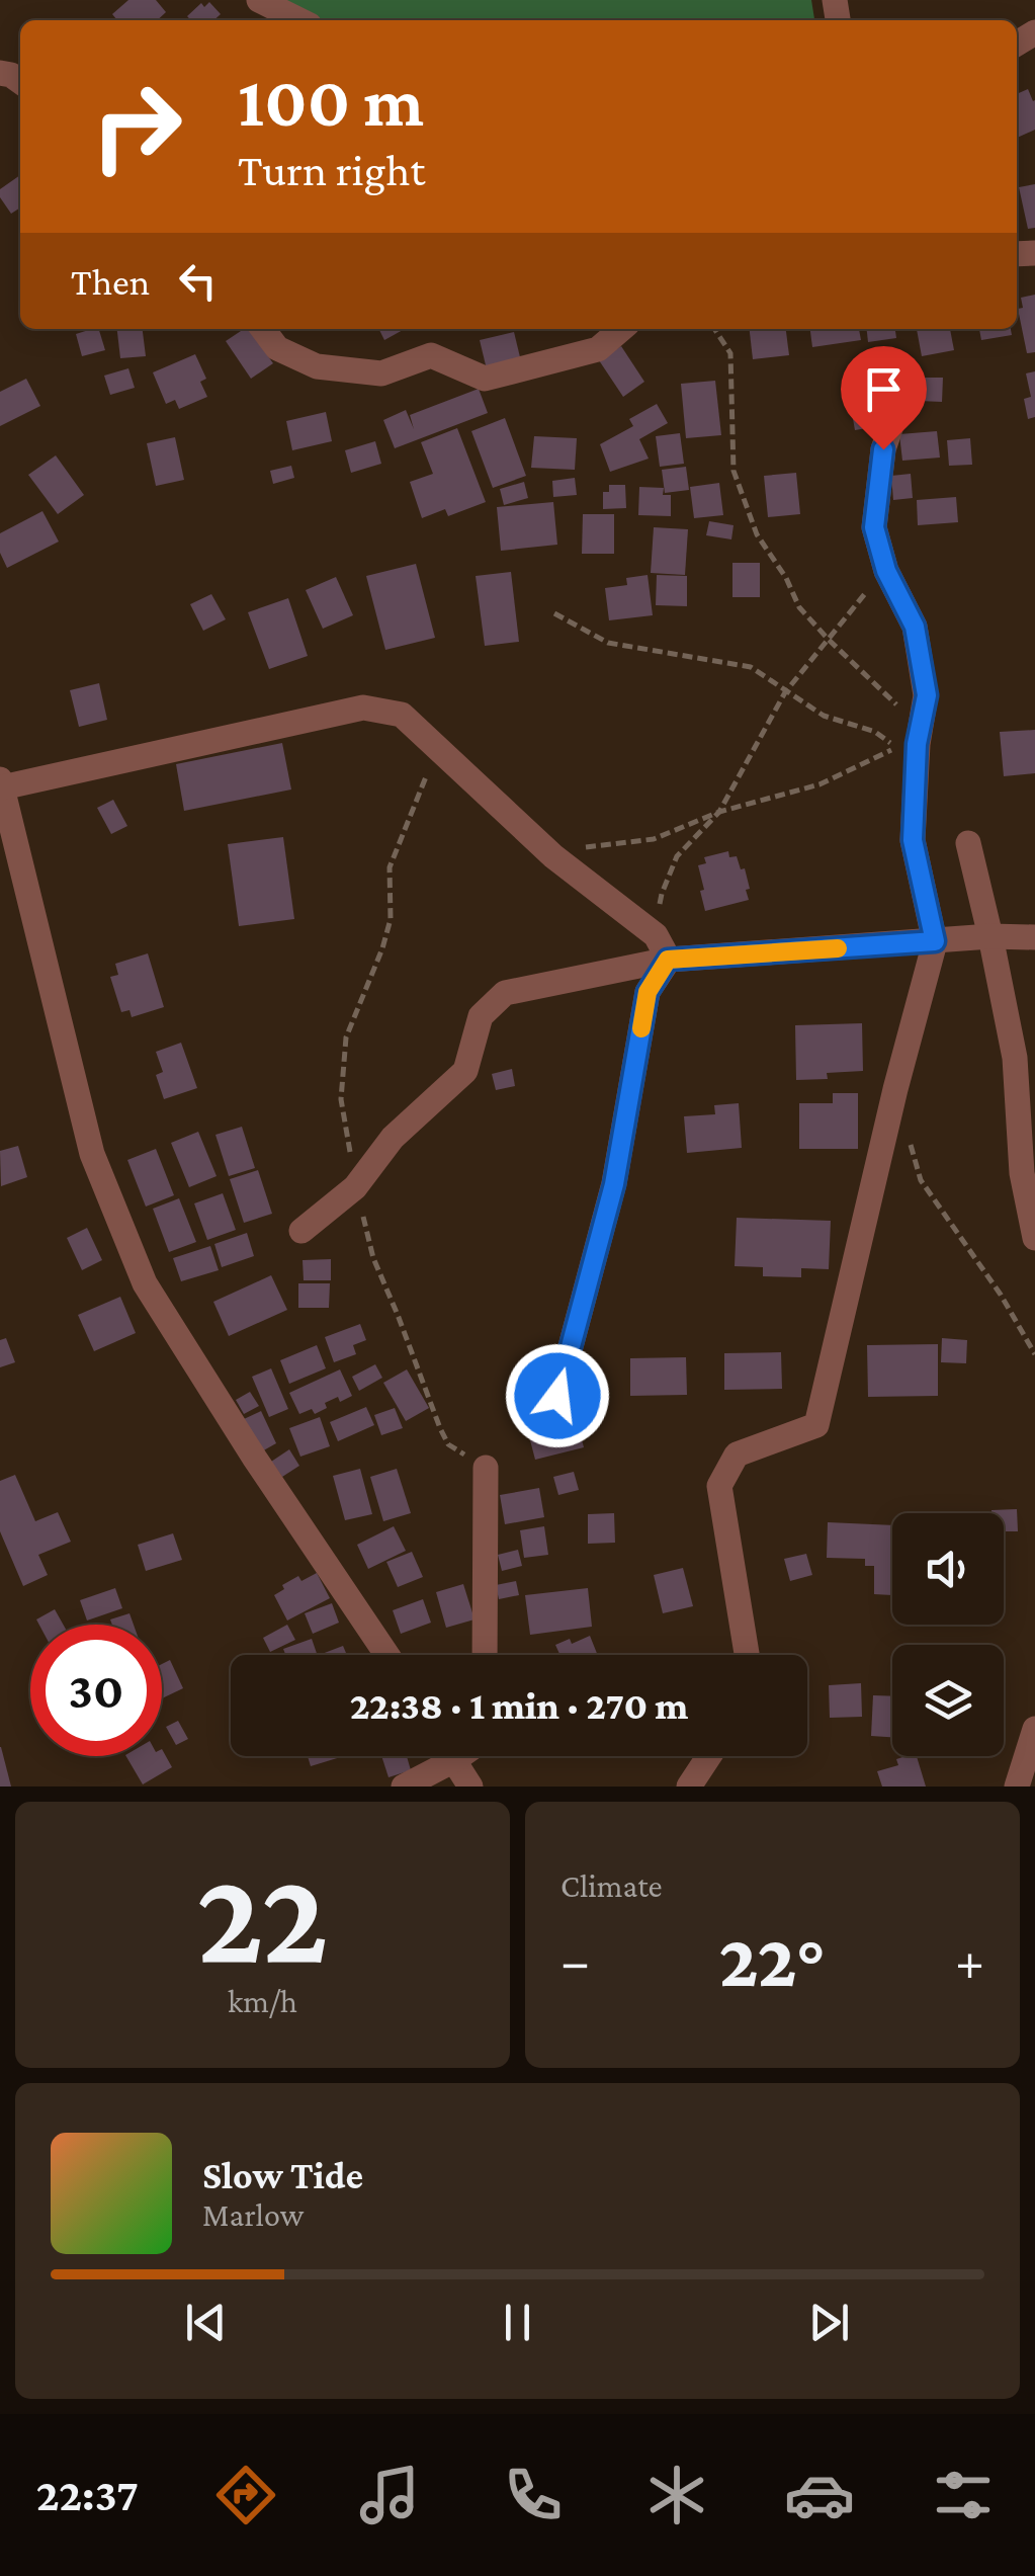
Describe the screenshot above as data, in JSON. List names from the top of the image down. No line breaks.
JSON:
{"page":{"turn":["100 m","Turn right"],"then":"Then","limit":"30","trip":"22:38 · 1 min · 270 m","tile":[["22","km/h"],"Climate"],"heat":["−","22°","+"],"song":["Slow Tide","Marlow"],"tabs":"22:37"}}
